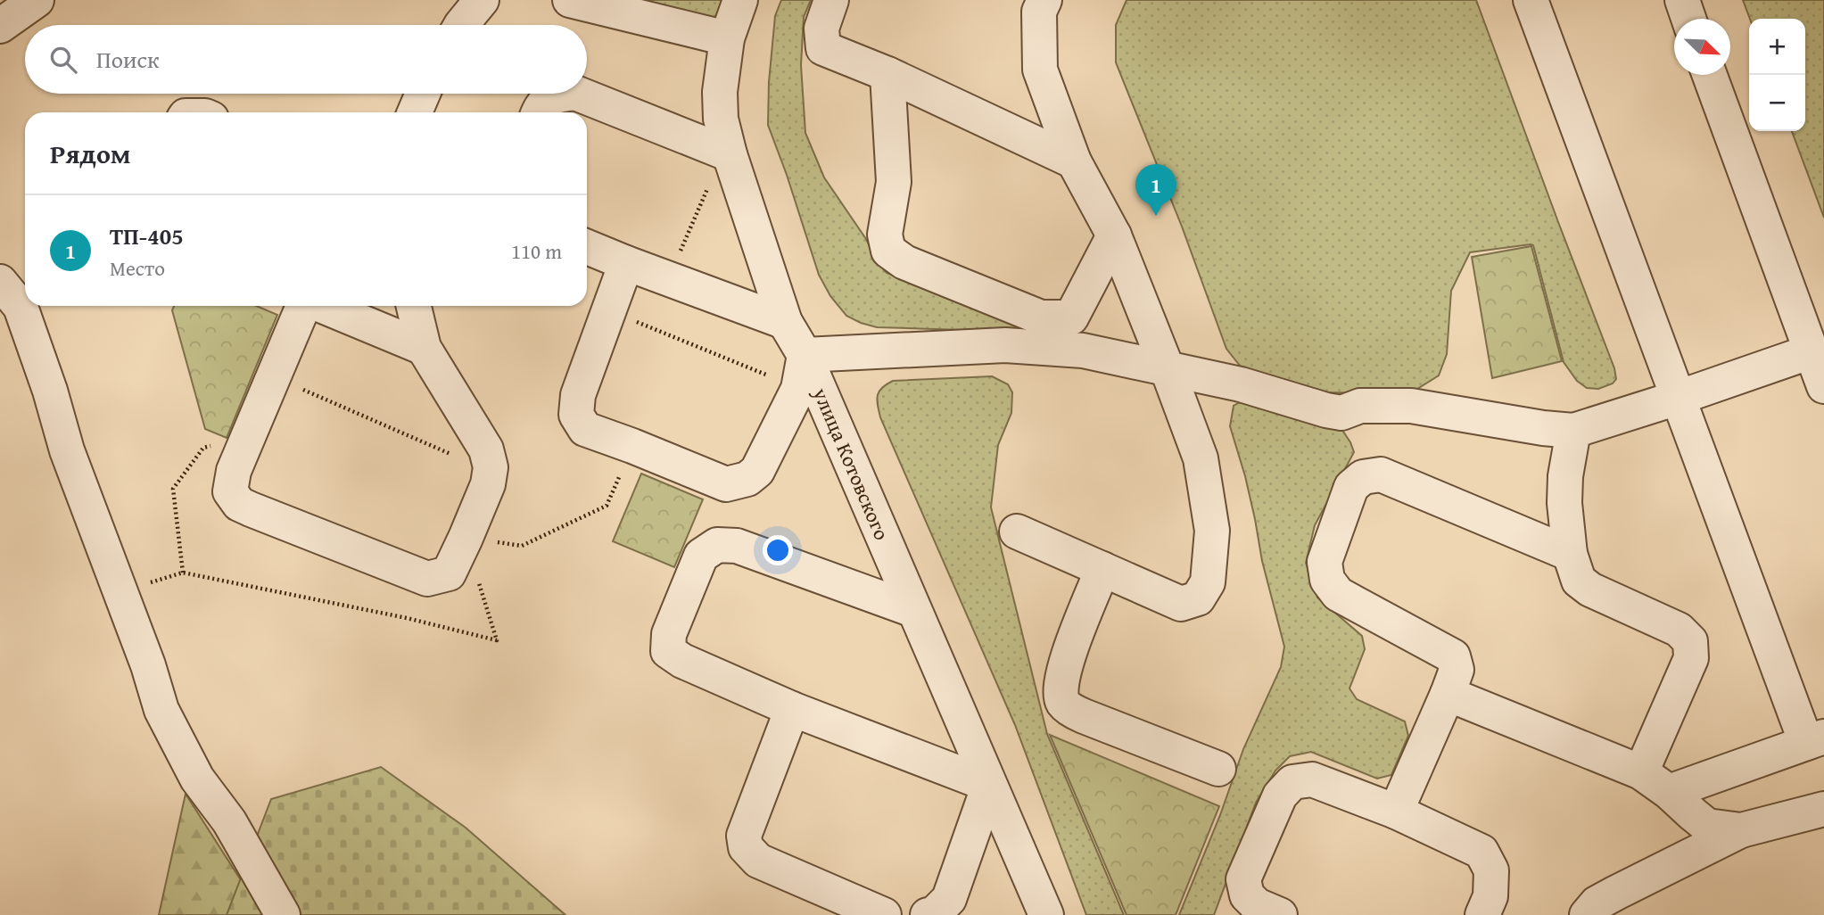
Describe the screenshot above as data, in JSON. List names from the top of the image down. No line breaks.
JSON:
{"streets":{"lane":["улица Котовского"]},"north":"bottom right","page":{"map_buttons":["+","−"],"search":"Поиск","heading":"Рядом","pins":"1","list":[{"mark":"1","name":"ТП-405","note":"Место","value":"110 m"}]}}
